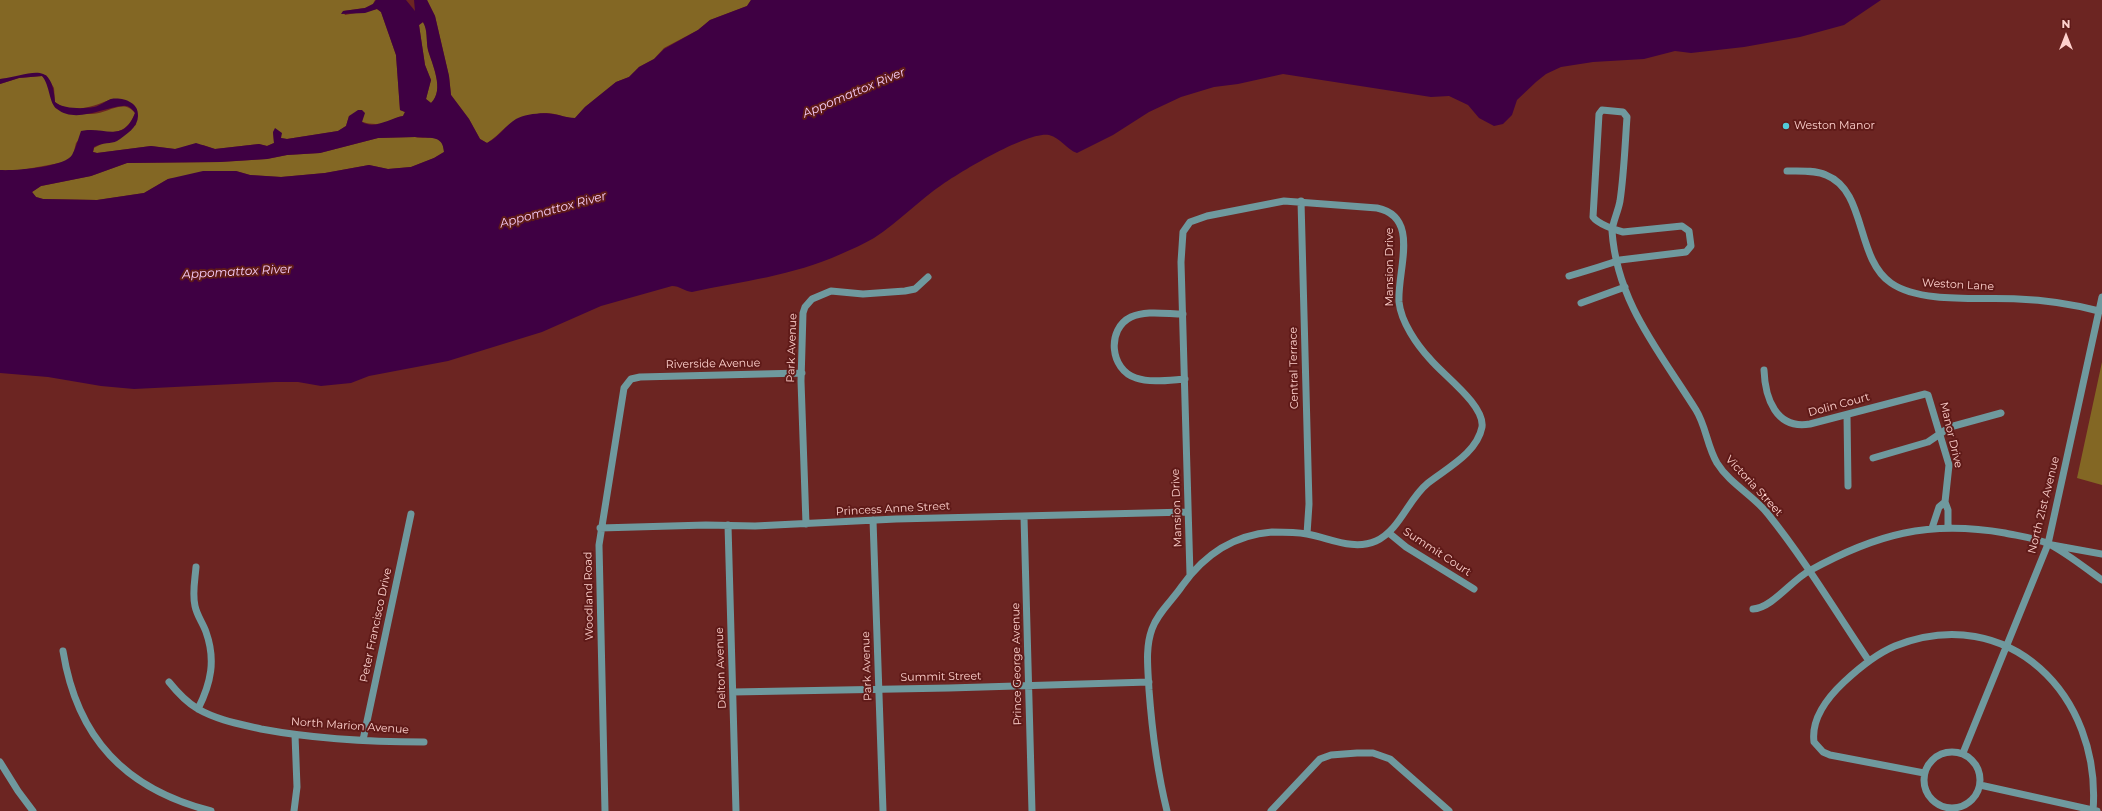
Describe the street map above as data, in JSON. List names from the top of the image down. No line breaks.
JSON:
{"streets":{"street":["Mansion Drive","Weston Lane","Park Avenue","Riverside Avenue","Central Terrace","Dolin Court","Manor Drive","Victoria Street","North 21st Avenue","Princess Anne Street","Summit Court","Woodland Road","Peter Francisco Drive","Prince George Avenue","Delton Avenue","Summit Street","North Marion Avenue"]},"crossings":[["Mansion Drive","Central Terrace"],["Mansion Drive","Princess Anne Street"],["Mansion Drive","Summit Court"],["Mansion Drive","Summit Street"],["Weston Lane","North 21st Avenue"],["Park Avenue","Riverside Avenue"],["Park Avenue","Princess Anne Street"],["Park Avenue","Summit Street"],["Riverside Avenue","Woodland Road"],["Dolin Court","Manor Drive"],["Princess Anne Street","Woodland Road"],["Princess Anne Street","Prince George Avenue"],["Princess Anne Street","Delton Avenue"],["Peter Francisco Drive","North Marion Avenue"],["Prince George Avenue","Summit Street"],["Delton Avenue","Summit Street"]],"water":["Appomattox River"],"places":["Weston Manor"],"north":"top"}
